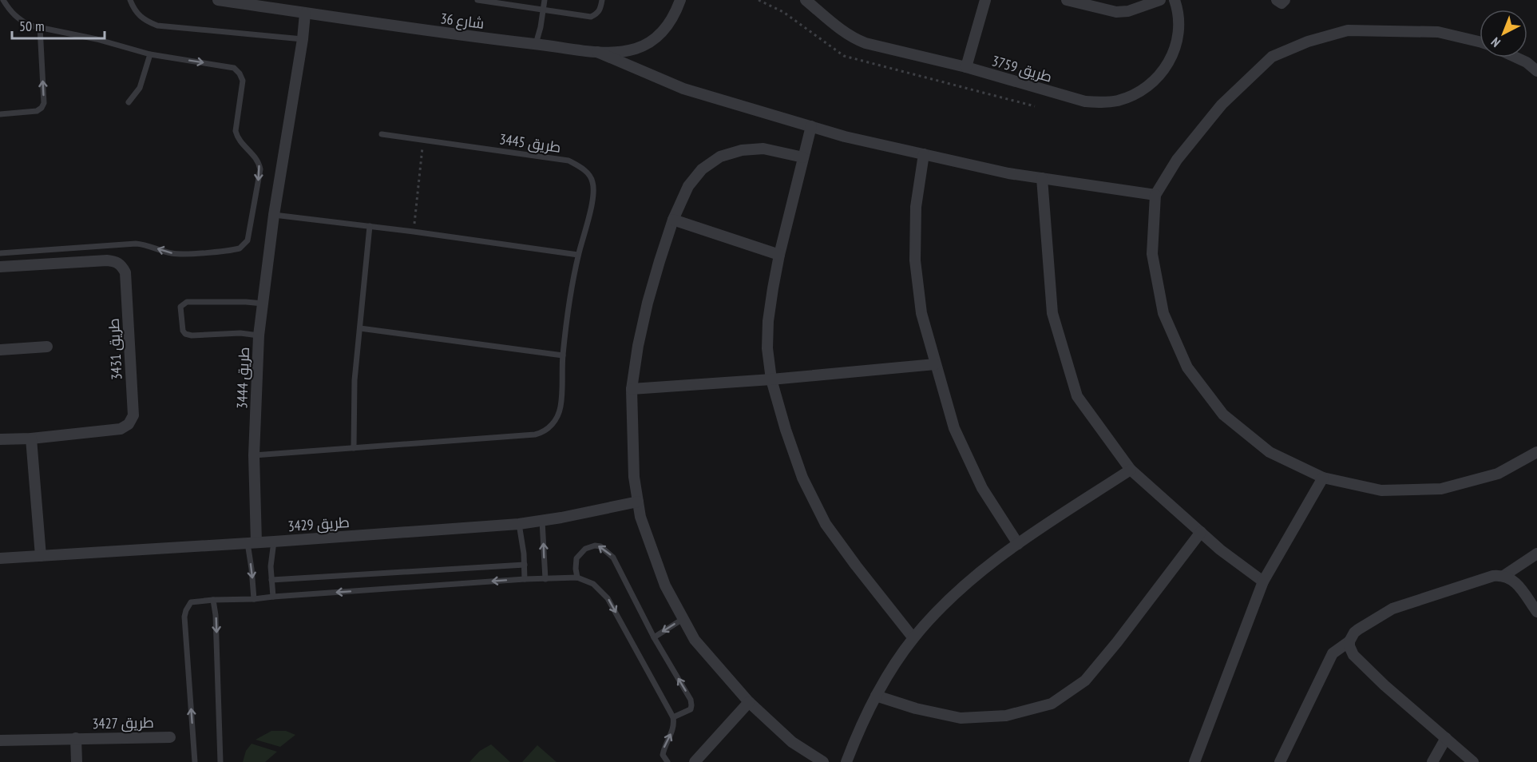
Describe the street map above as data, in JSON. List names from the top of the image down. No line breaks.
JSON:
{"streets":{"street":["شارع 36","طريق 3759","طريق 3431","طريق 3444","طريق 3429","طريق 3427"],"lane":["طريق 3445"]},"crossings":[["شارع 36","طريق 3444"],["طريق 3444","طريق 3429"]],"scale_bar":"50 m","north":"bottom left"}
